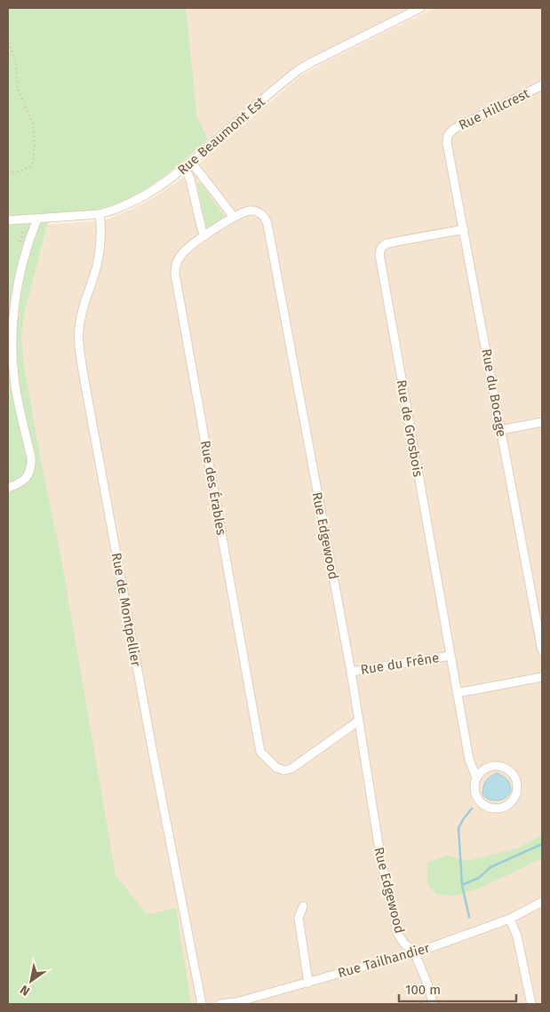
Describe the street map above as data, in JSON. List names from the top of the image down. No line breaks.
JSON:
{"streets":{"street":["Rue Hillcrest","Rue Beaumont Est","Rue du Bocage","Rue de Grosbois","Rue des Érables","Rue Edgewood","Rue de Montpellier","Rue du Frêne","Rue Tailhandier"]},"crossings":[["Rue Hillcrest","Rue du Bocage"],["Rue Beaumont Est","Rue de Montpellier"],["Rue du Bocage","Rue de Grosbois"],["Rue de Grosbois","Rue du Frêne"],["Rue des Érables","Rue Edgewood"],["Rue Edgewood","Rue du Frêne"],["Rue Edgewood","Rue Tailhandier"]],"scale_bar":"100 m","north":"bottom left"}
